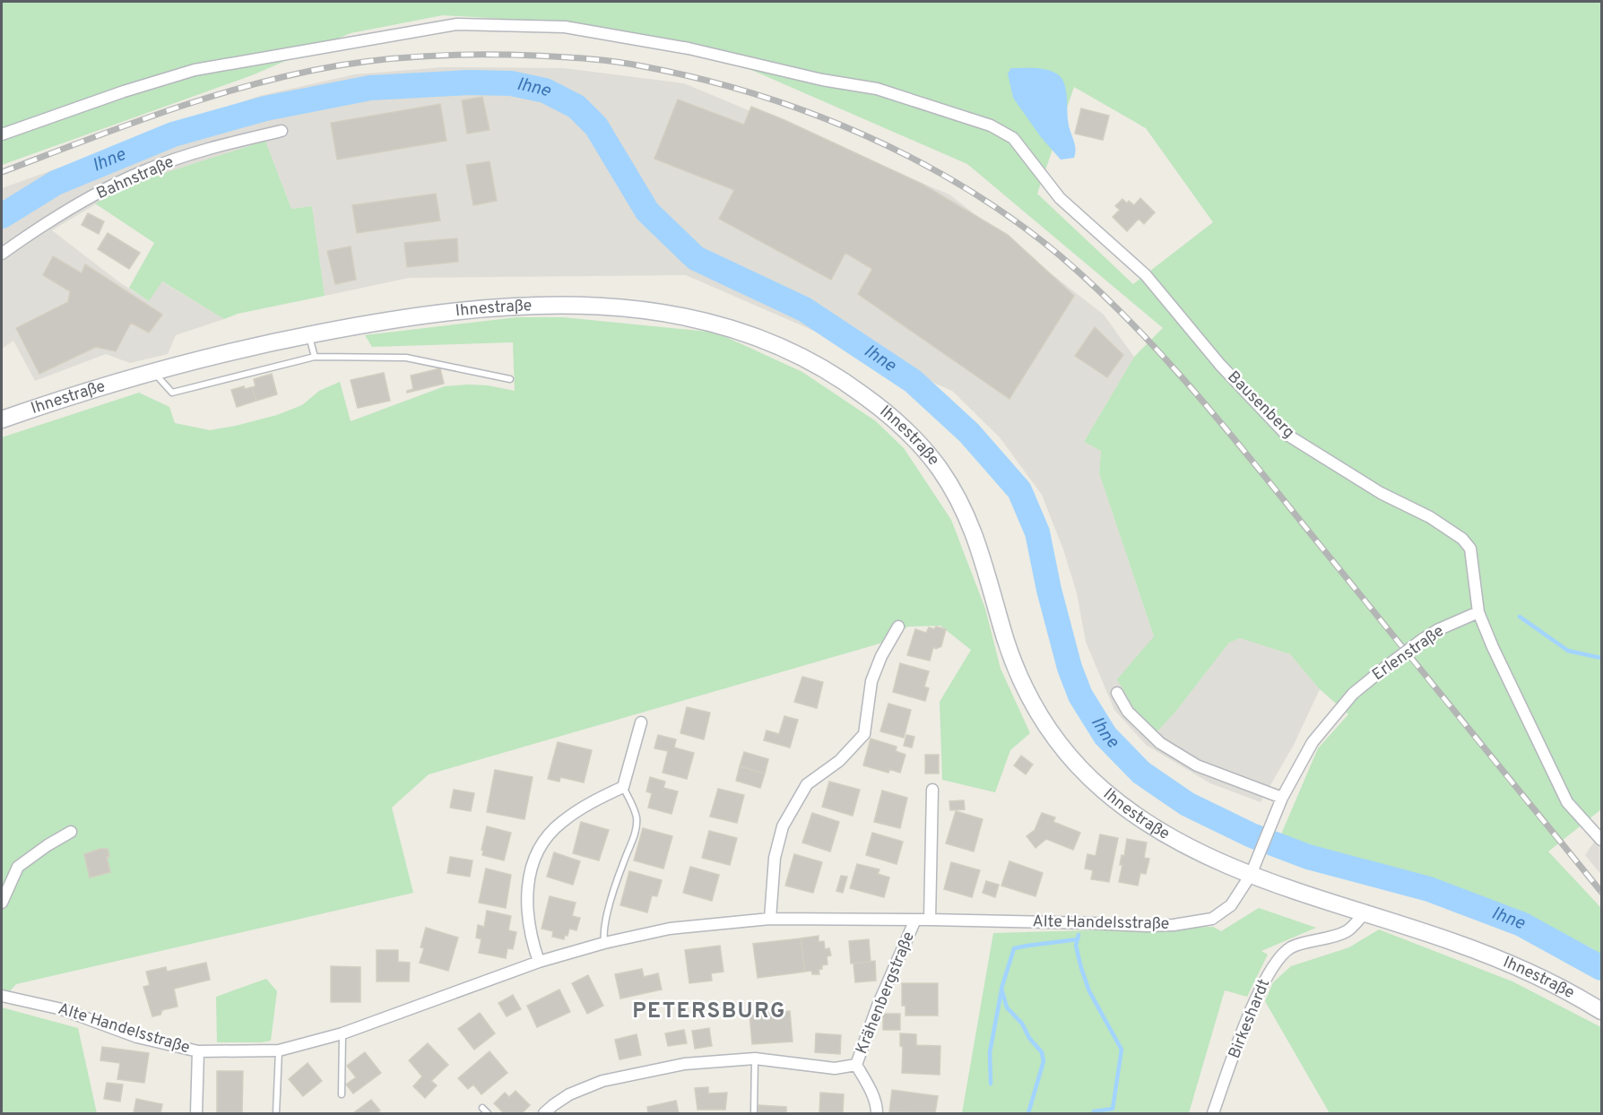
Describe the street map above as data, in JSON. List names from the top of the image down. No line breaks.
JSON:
{"streets":{"main road":["Ihnestraße"],"street":["Bahnstraße","Bausenberg","Erlenstraße","Alte Handelsstraße","Krähenbergstraße","Birkeshardt"]},"crossings":[["Ihnestraße","Erlenstraße"],["Ihnestraße","Alte Handelsstraße"],["Ihnestraße","Birkeshardt"],["Bausenberg","Erlenstraße"],["Erlenstraße","Alte Handelsstraße"],["Alte Handelsstraße","Krähenbergstraße"]],"districts":["PETERSBURG"],"water":["Ihne"]}
